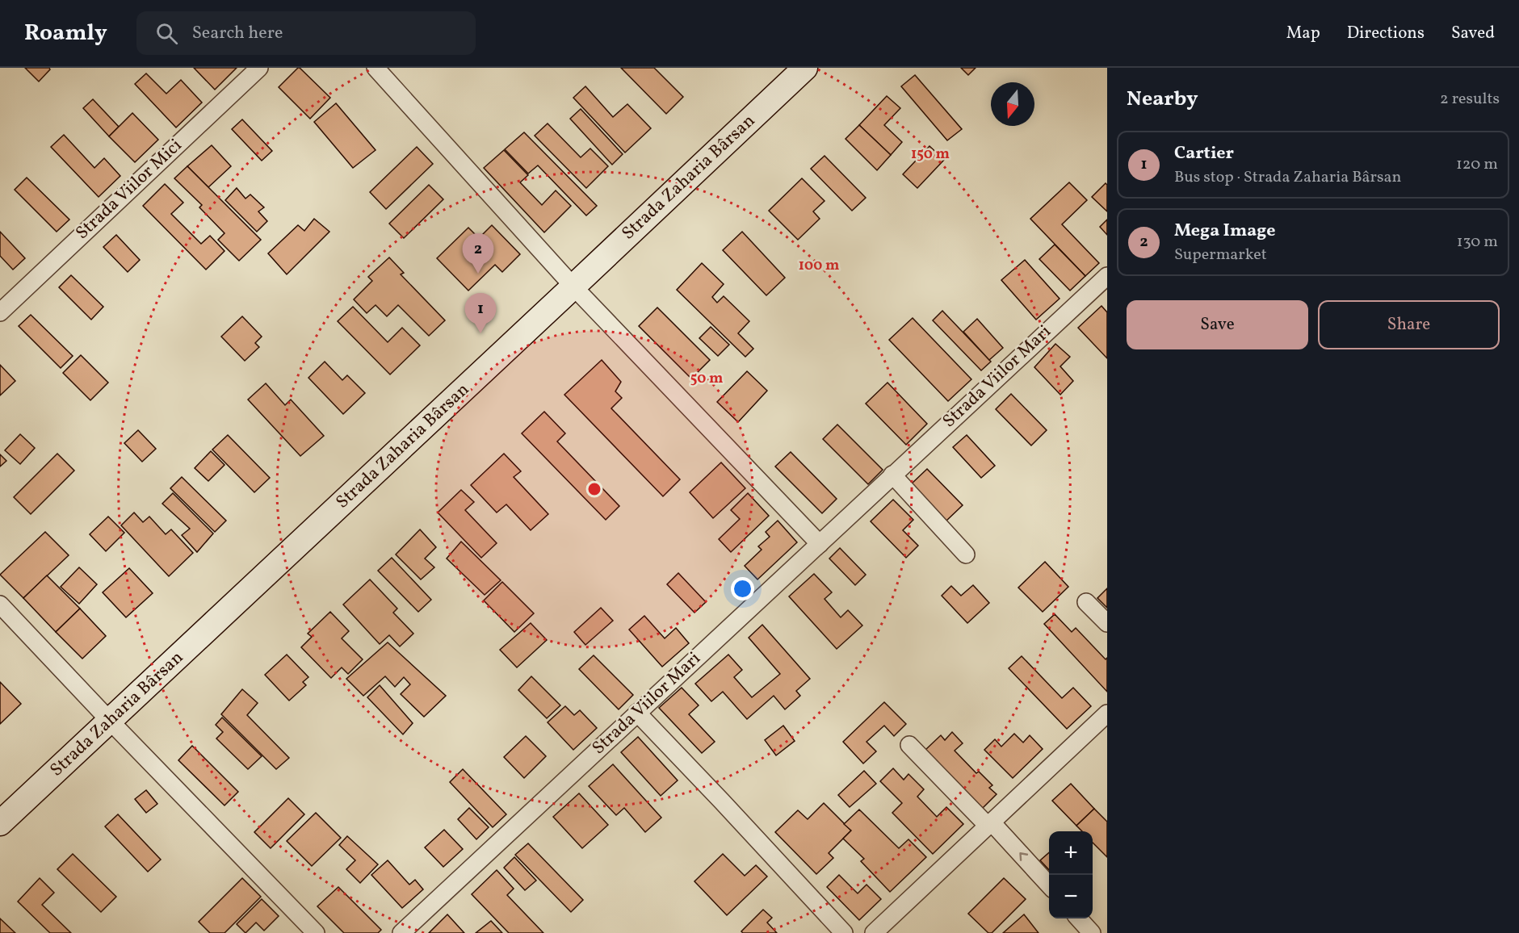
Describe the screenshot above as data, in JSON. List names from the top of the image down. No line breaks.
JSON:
{"streets":{"main road":["Strada Zaharia Bârsan"],"street":["Strada Viilor Mici","Strada Viilor Mari"]},"north":"bottom","page":{"header":"Roamly","search":"Search here","nav":["Map","Directions","Saved"],"heading":["Nearby","2 results"],"list":[{"mark":"1","name":"Cartier","note":"Bus stop · Strada Zaharia Bârsan","value":"120 m"},{"mark":"2","name":"Mega Image","note":"Supermarket","value":"130 m"}],"pins":["2","1"],"buttons":["Save","Share"],"map_buttons":["+","−"]},"rings":["150 m","100 m","50 m"]}
